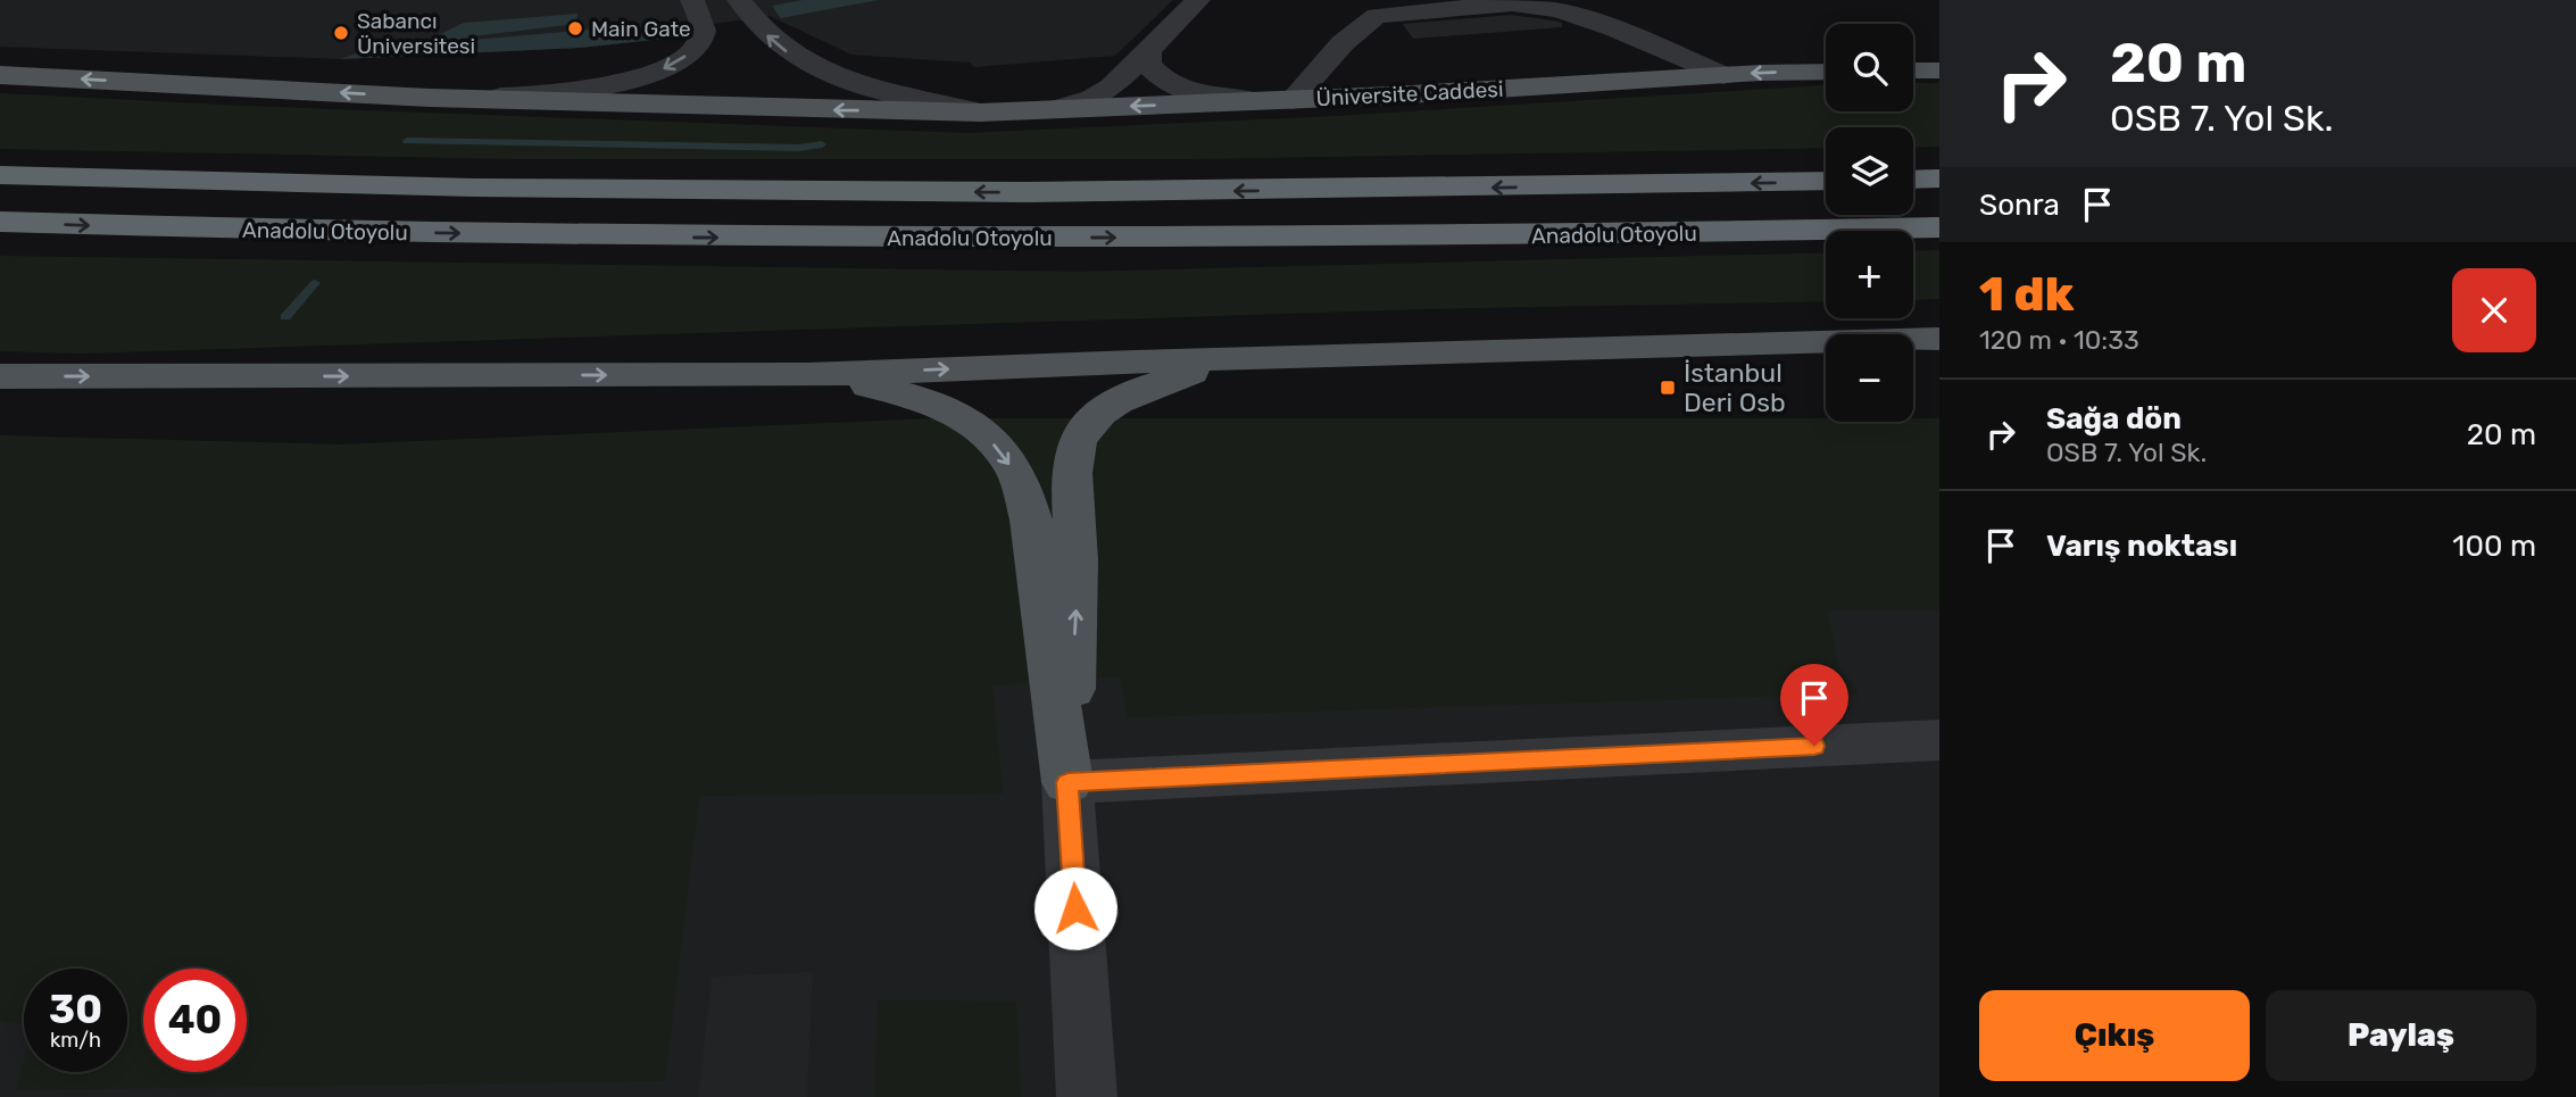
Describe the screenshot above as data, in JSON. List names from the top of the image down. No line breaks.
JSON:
{"streets":{"highway":["Anadolu Otoyolu"],"main road":["Üniversite Caddesi"]},"places":{"other":["Main Gate","Sabancı Üniversitesi"],"transit":["İstanbul Deri Osb"]},"page":{"turn":["20 m","OSB 7. Yol Sk."],"map_buttons":["+","−"],"then":"Sonra","heading":["1 dk","120 m · 10:33"],"list":[{"name":"Sağa dön","note":"OSB 7. Yol Sk.","value":"20 m"},{"name":"Varış noktası","value":"100 m"}],"speed":"30 km/h","limit":"40","buttons":["Çıkış","Paylaş"]}}
